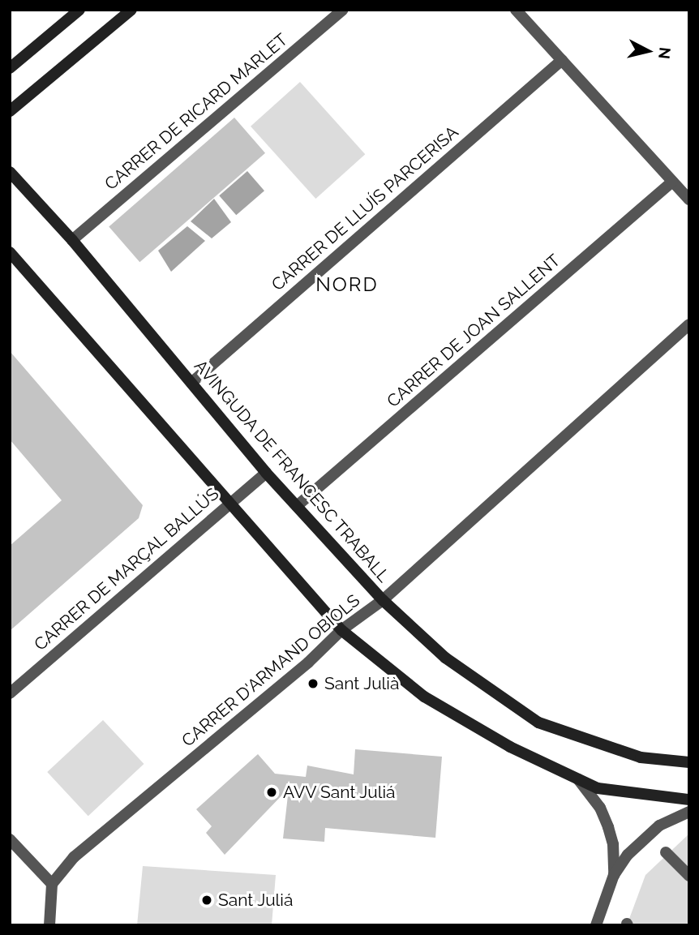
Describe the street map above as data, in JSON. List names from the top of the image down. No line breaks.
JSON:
{"streets":{"street":["CARRER DE RICARD MARLET","CARRER DE LLUÍS PARCERISA","CARRER DE JOAN SALLENT","AVINGUDA DE FRANCESC TRABALL","CARRER DE MARÇAL BALLÚS","CARRER D'ARMAND OBIOLS"]},"crossings":[["CARRER DE RICARD MARLET","AVINGUDA DE FRANCESC TRABALL"],["CARRER DE LLUÍS PARCERISA","AVINGUDA DE FRANCESC TRABALL"],["CARRER DE JOAN SALLENT","AVINGUDA DE FRANCESC TRABALL"],["AVINGUDA DE FRANCESC TRABALL","CARRER DE MARÇAL BALLÚS"],["AVINGUDA DE FRANCESC TRABALL","CARRER D'ARMAND OBIOLS"]],"districts":["NORD"],"places":["Sant Julià","AVV Sant Juliá","Sant Juliá"],"north":"right"}
